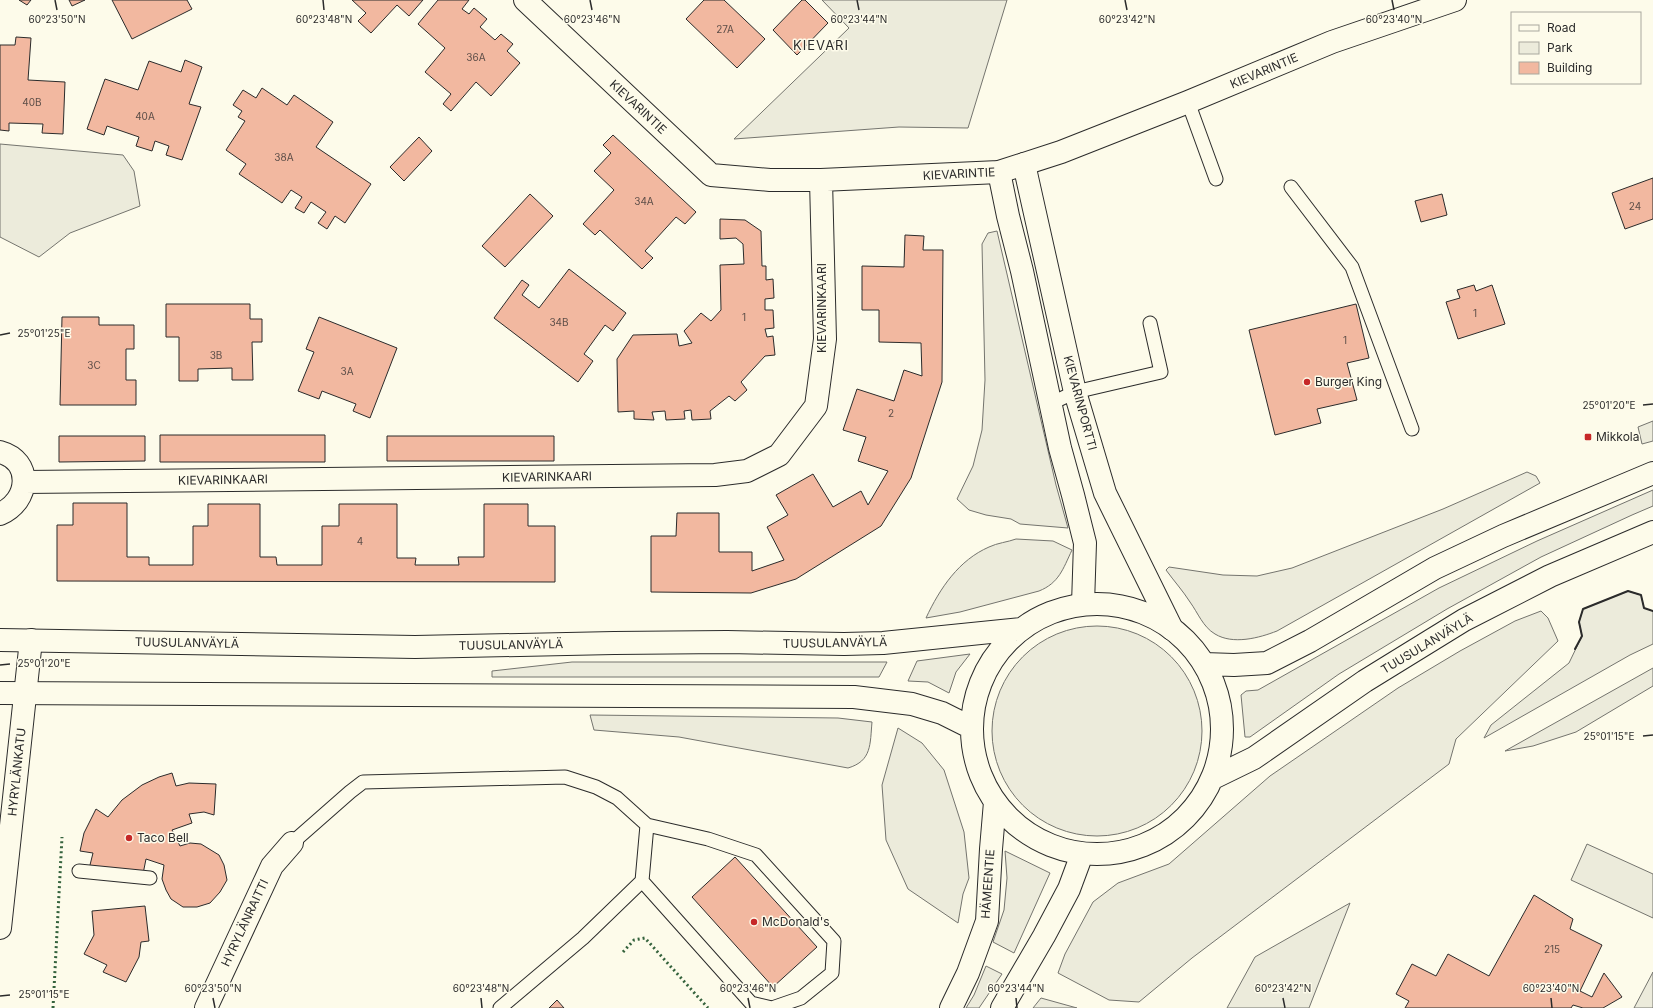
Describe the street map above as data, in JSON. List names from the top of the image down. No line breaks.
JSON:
{"streets":{"main road":["KIEVARINTIE","KIEVARINKAARI","KIEVARINPORTTI","TUUSULANVÄYLÄ","HYRYLÄNKATU","HÄMEENTIE","HYRYLÄNRAITTI"]},"crossings":[["KIEVARINTIE","KIEVARINKAARI"],["KIEVARINTIE","KIEVARINPORTTI"],["TUUSULANVÄYLÄ","HYRYLÄNKATU"]],"districts":["KIEVARI"],"places":{"other":["Burger King","Taco Bell","McDonald's"],"transit":["Mikkola"]},"house_numbers":["27A","36A","40B","40A","38A","34A","24","1","1","34B","1","3B","3C","3A","2","4","215"],"legend":["Road","Park","Building"],"coordinates":["60°23'50\"N","60°23'48\"N","60°23'46\"N","60°23'44\"N","60°23'42\"N","60°23'40\"N","25°01'25\"E","25°01'20\"E","25°01'15\"E"]}
